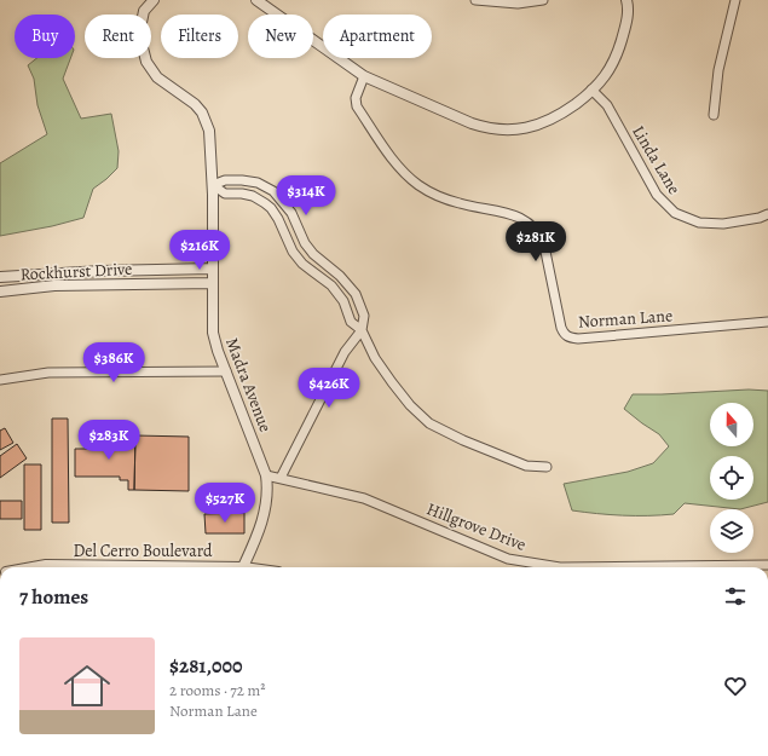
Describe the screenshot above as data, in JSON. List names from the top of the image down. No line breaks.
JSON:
{"streets":{"street":["Linda Lane","Rockhurst Drive","Norman Lane","Madra Avenue","Hillgrove Drive"]},"crossings":[["Rockhurst Drive","Madra Avenue"],["Madra Avenue","Hillgrove Drive"]],"north":"top","page":{"chip":["Buy","Rent","Filters","New","Apartment"],"price":["$314K","$281K","$216K","$386K","$426K","$283K","$527K"],"heading":"7 homes","list":[{"name":"$281,000","note":"2 rooms · 72 m² · Norman Lane"}]}}
